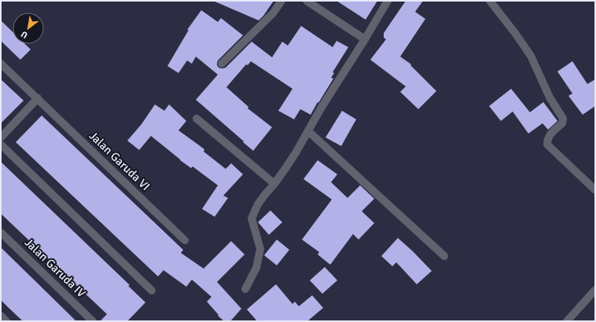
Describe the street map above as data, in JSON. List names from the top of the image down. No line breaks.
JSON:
{"streets":{"street":["Jalan Garuda VI","Jalan Garuda IV"]},"north":"bottom left"}
